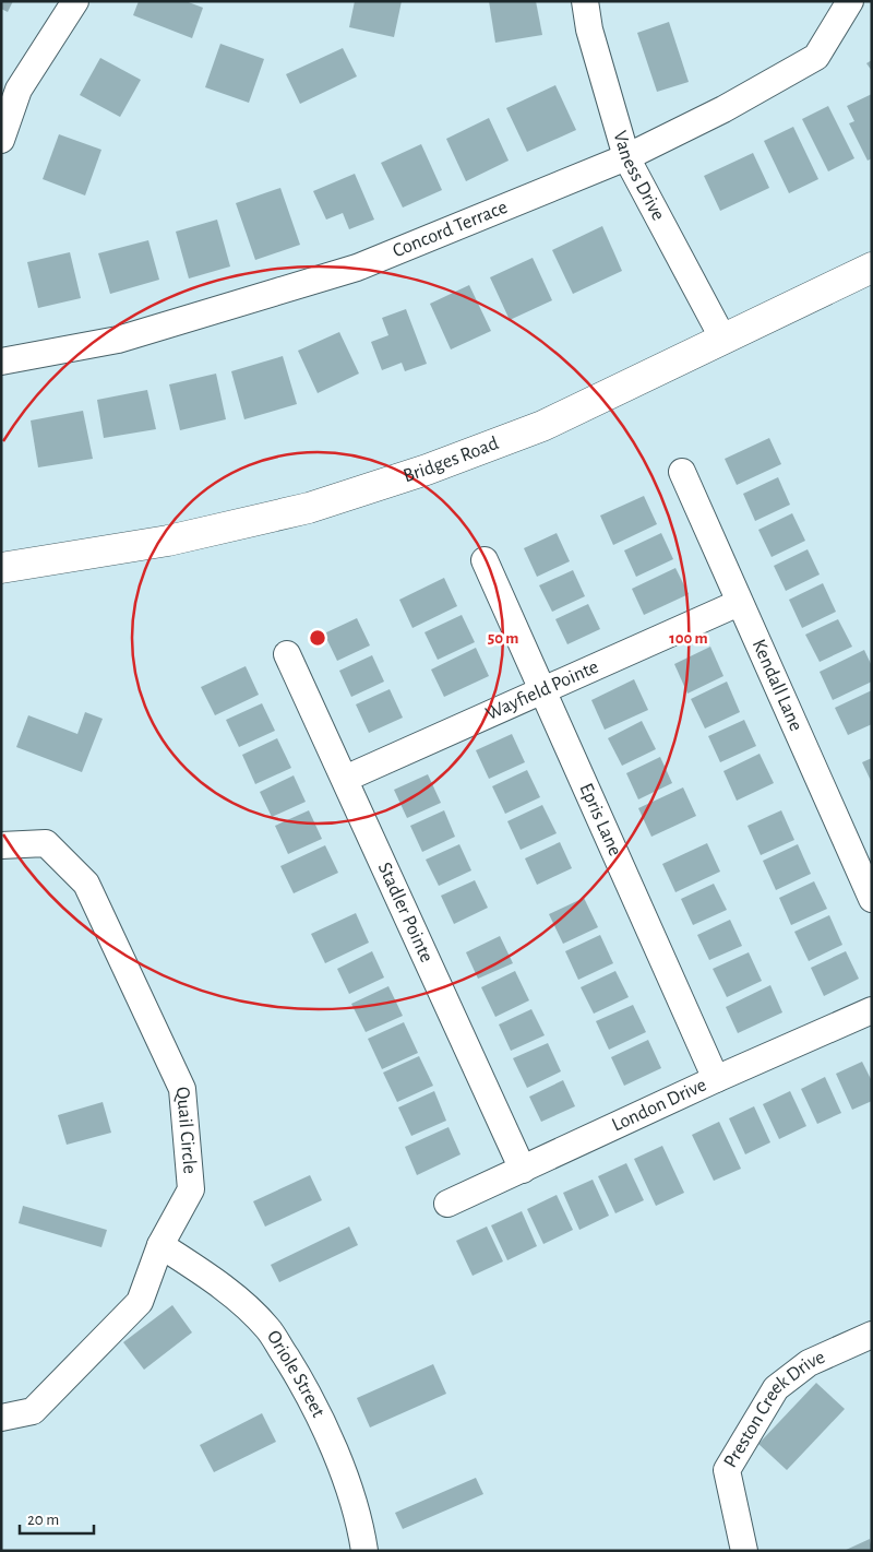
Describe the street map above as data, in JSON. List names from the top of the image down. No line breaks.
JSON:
{"streets":{"street":["Vaness Drive","Concord Terrace","Bridges Road","Kendall Lane","Wayfield Pointe","Epris Lane","Stadler Pointe","London Drive","Quail Circle","Oriole Street","Preston Creek Drive"]},"crossings":[["Vaness Drive","Concord Terrace"],["Vaness Drive","Bridges Road"],["Kendall Lane","Wayfield Pointe"],["Wayfield Pointe","Epris Lane"],["Wayfield Pointe","Stadler Pointe"],["Epris Lane","London Drive"],["Stadler Pointe","London Drive"],["Quail Circle","Oriole Street"]],"scale_bar":"20 m","rings":["50 m","100 m"]}
